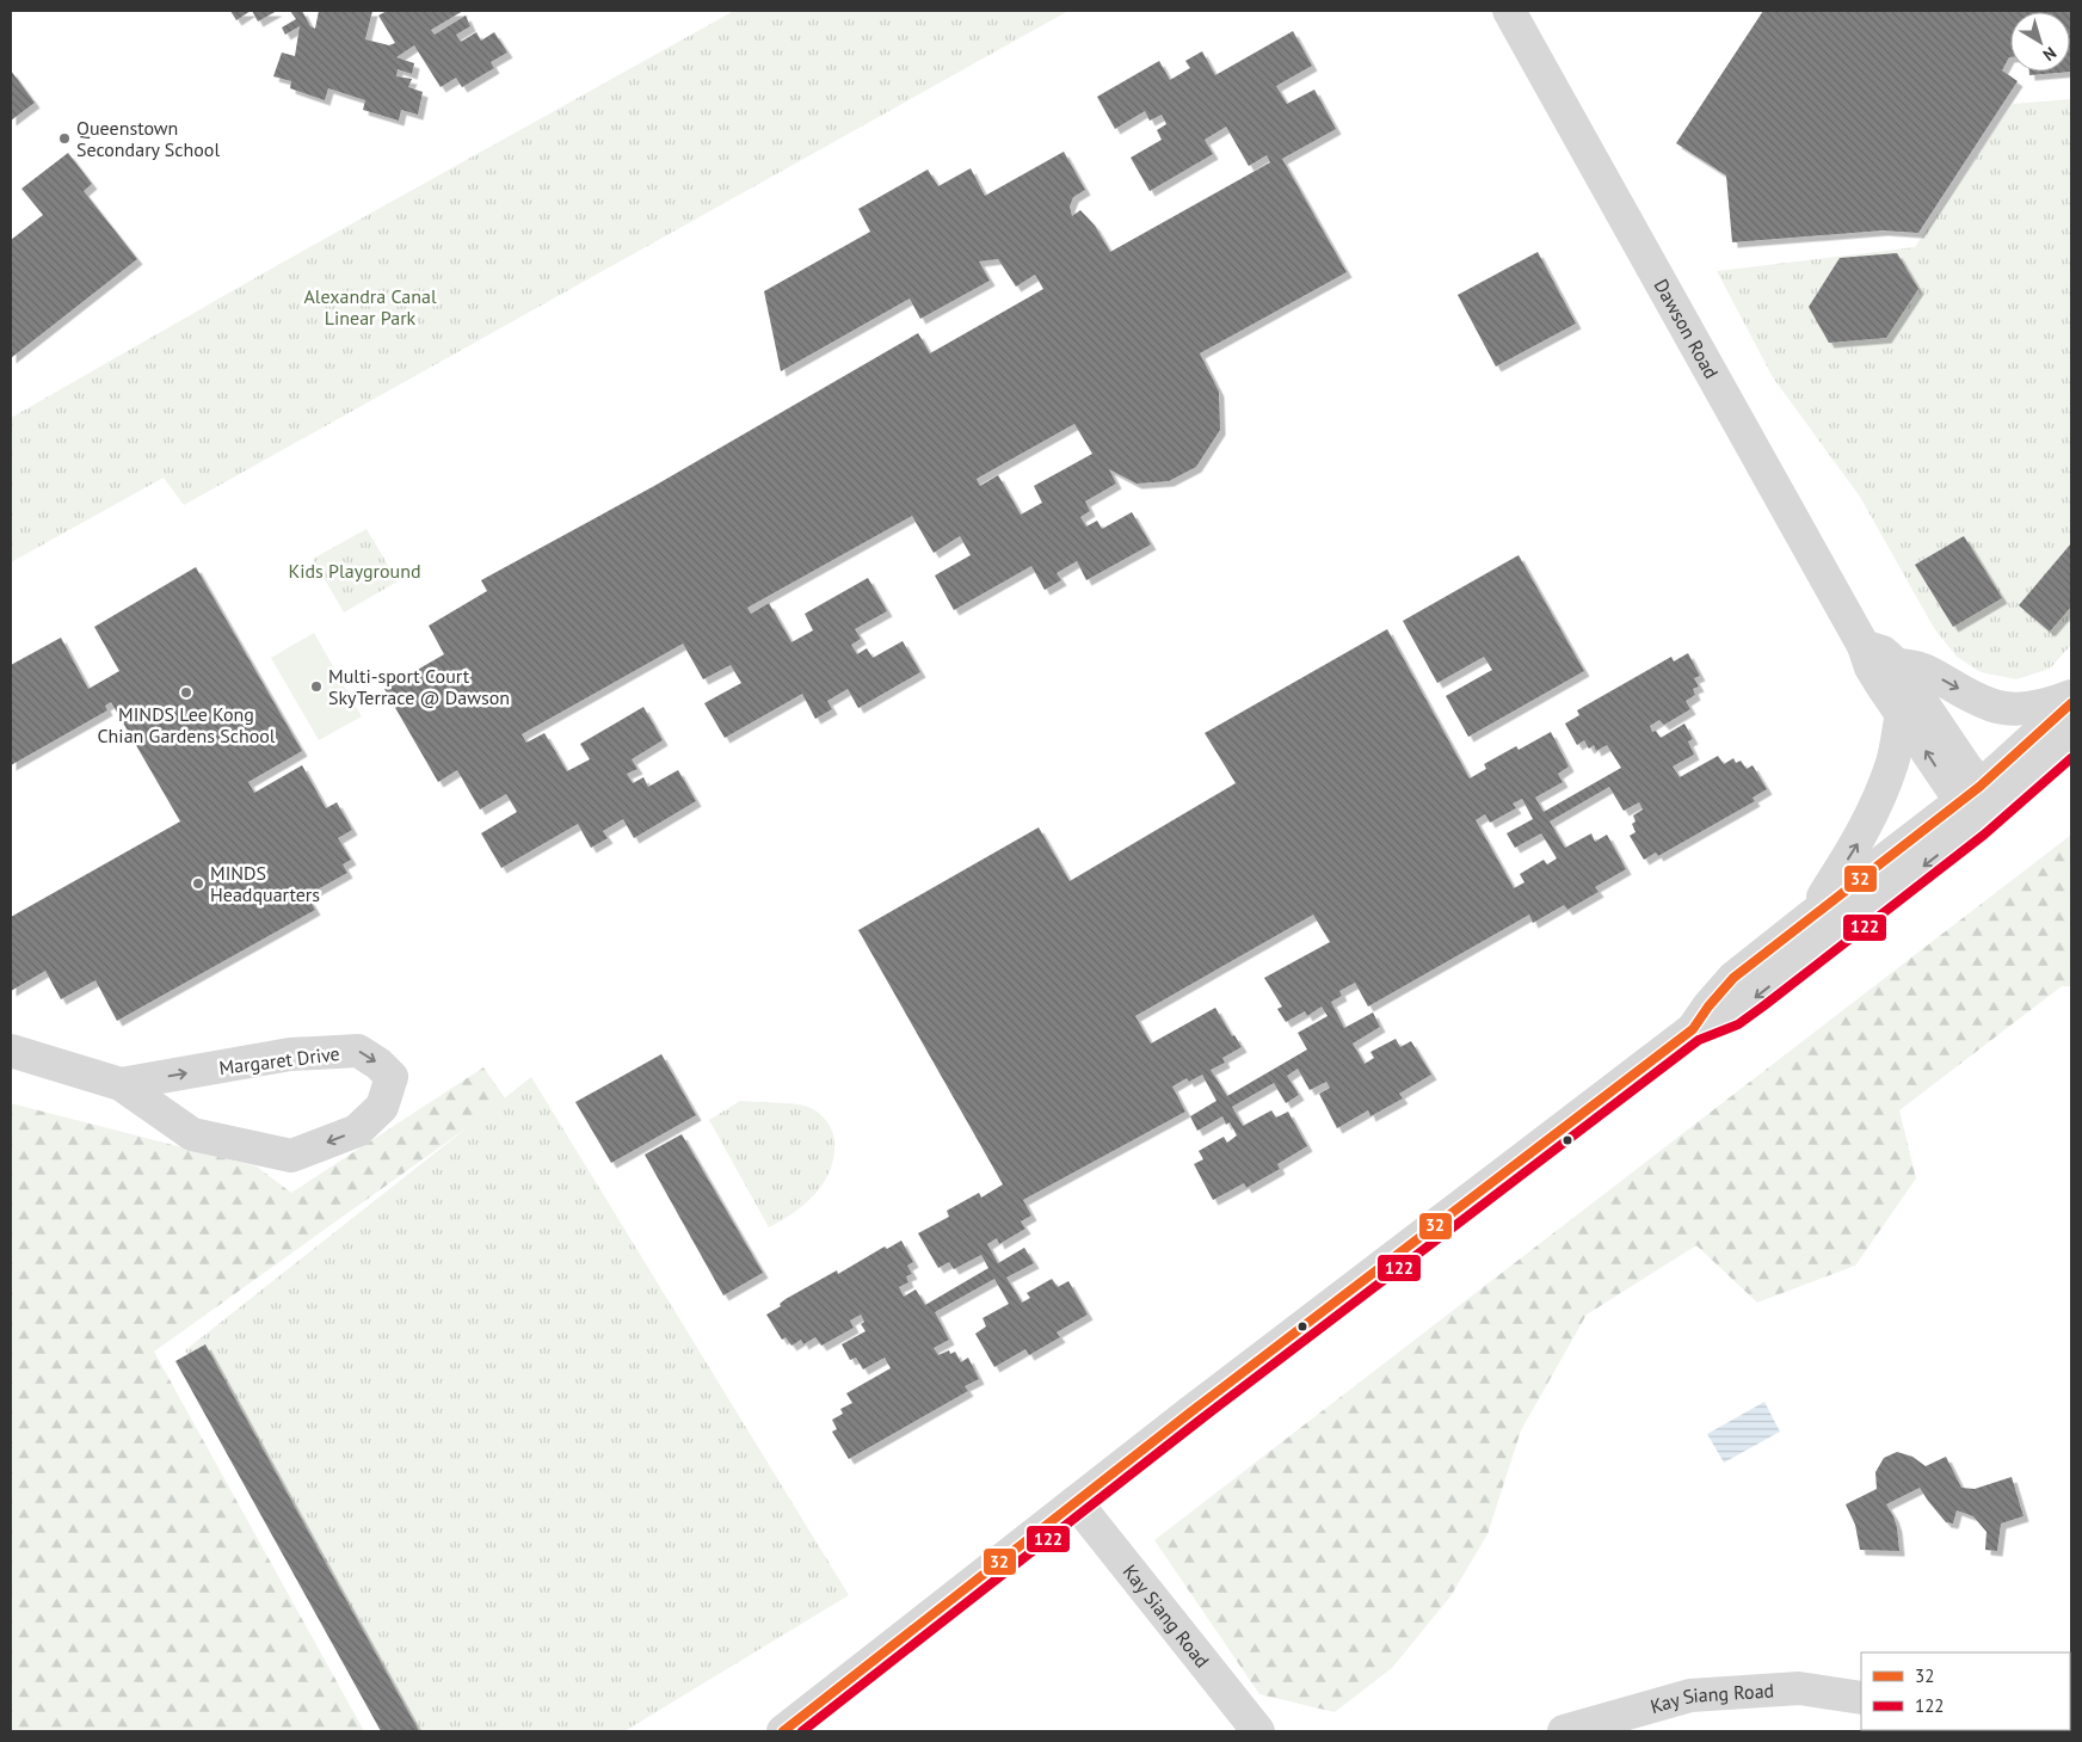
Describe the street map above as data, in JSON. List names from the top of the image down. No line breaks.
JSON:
{"streets":{"street":["Dawson Road","Margaret Drive","Kay Siang Road"]},"parks":["Alexandra Canal Linear Park","Kids Playground"],"places":["Queenstown Secondary School","Multi-sport Court SkyTerrace @ Dawson","MINDS Lee Kong Chian Gardens School","MINDS Headquarters"],"lines":["transit line 32","transit line 122"],"legend":["32","122"],"north":"bottom right"}
